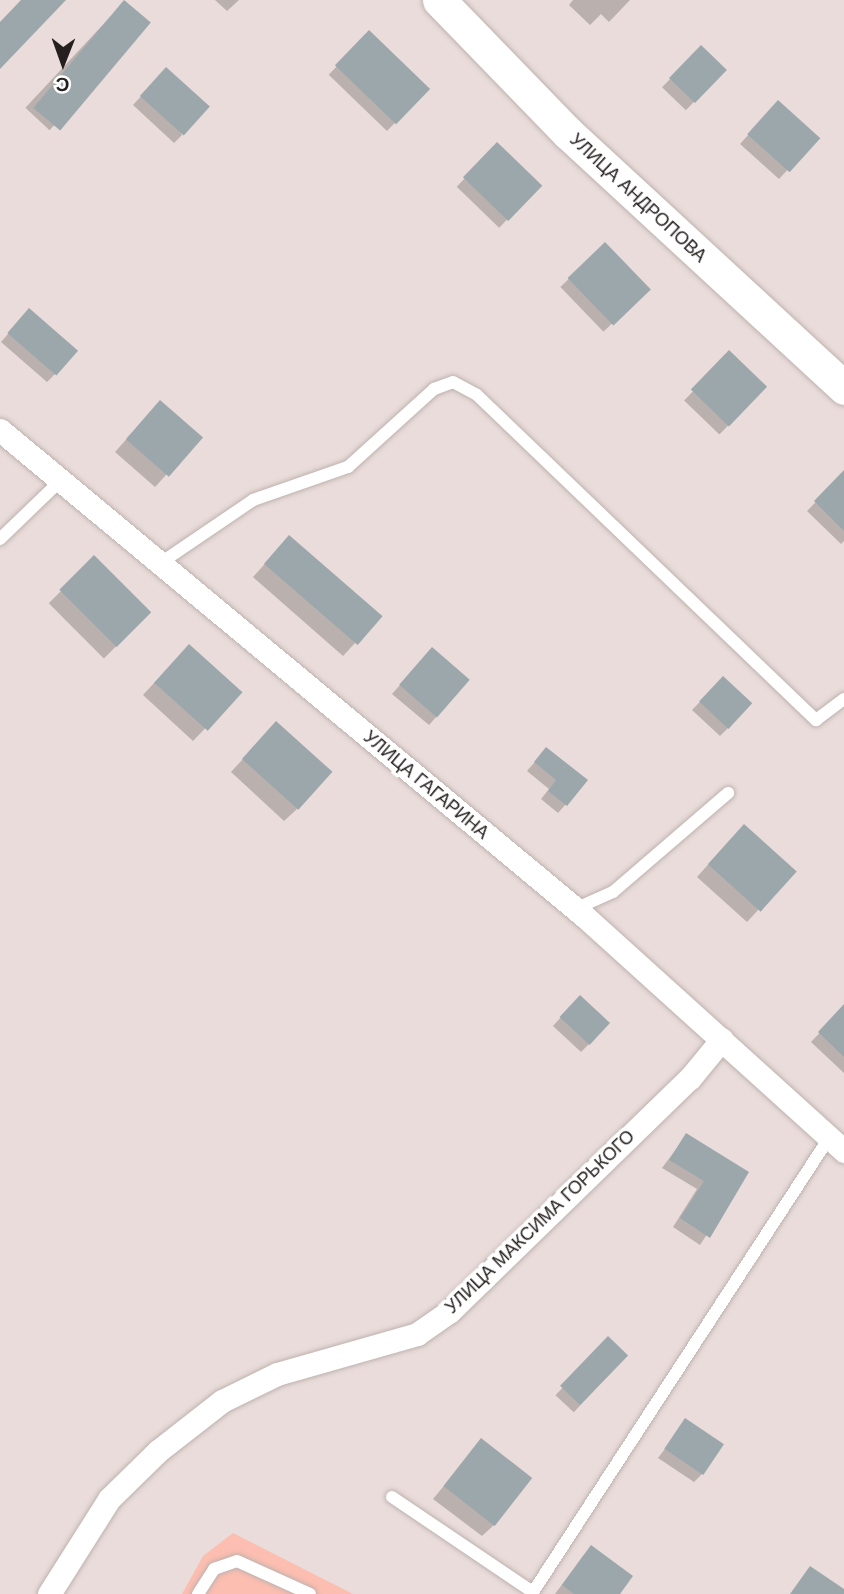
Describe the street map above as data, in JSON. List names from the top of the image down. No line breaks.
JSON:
{"streets":{"street":["УЛИЦА АНДРОПОВА","УЛИЦА ГАГАРИНА","УЛИЦА МАКСИМА ГОРЬКОГО"]},"crossings":[["УЛИЦА ГАГАРИНА","УЛИЦА МАКСИМА ГОРЬКОГО"]],"north":"bottom"}
